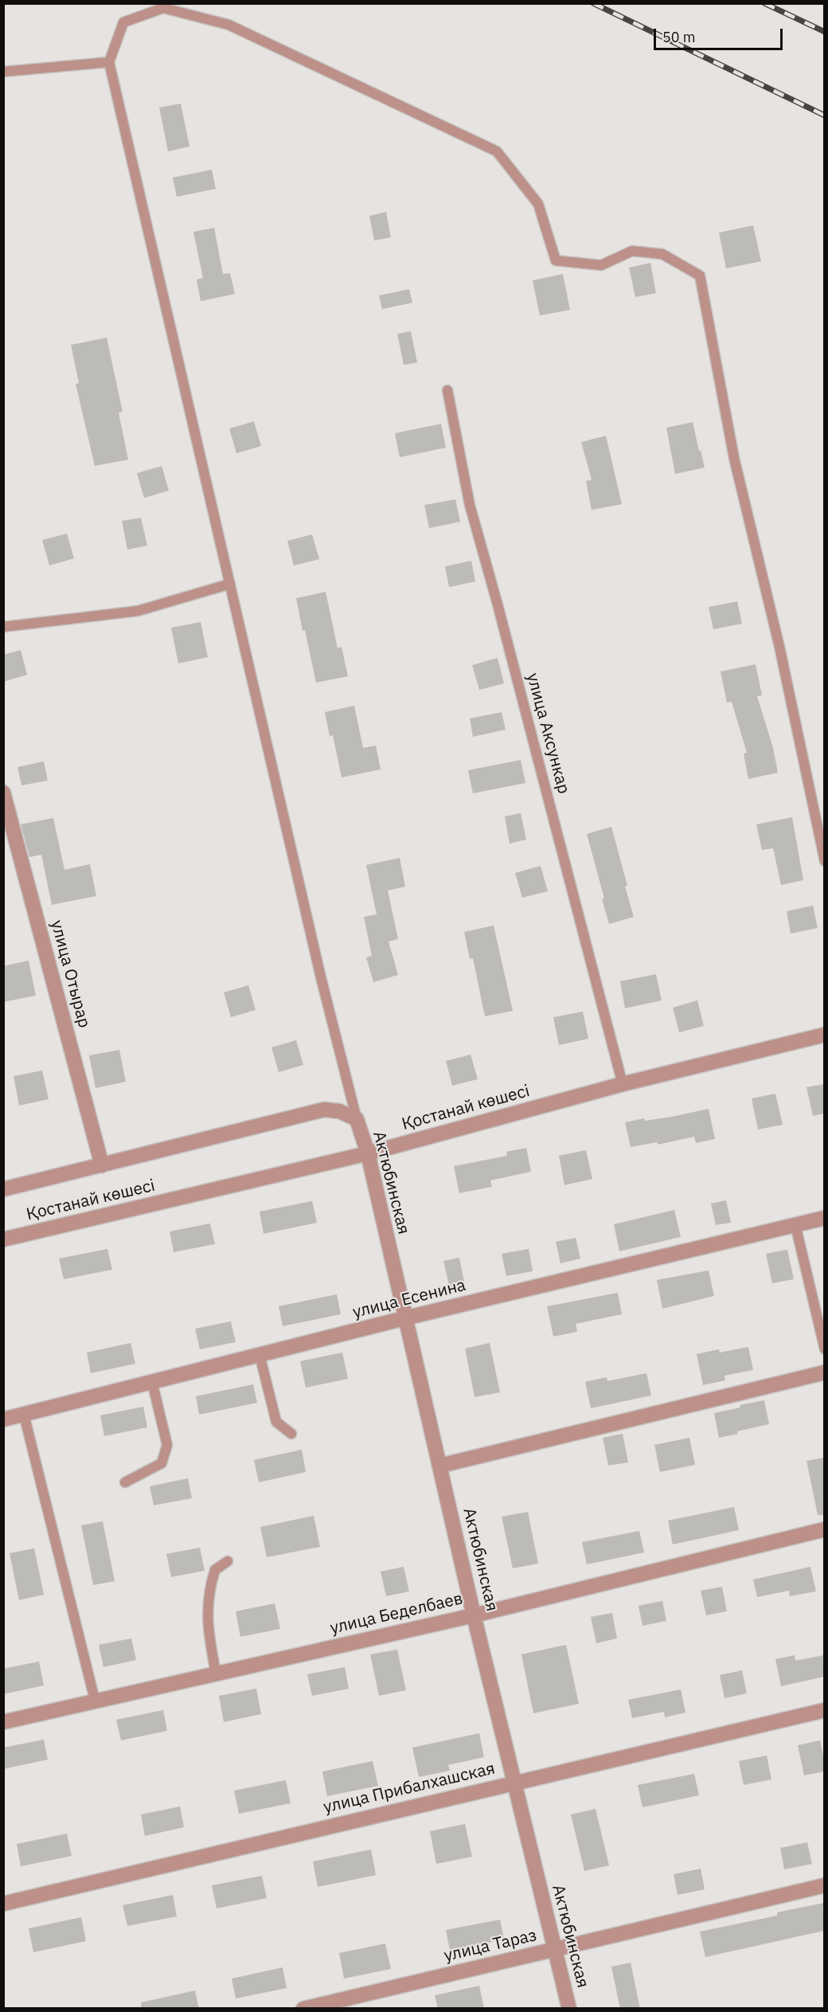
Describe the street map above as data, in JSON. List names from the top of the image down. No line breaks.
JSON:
{"streets":{"street":["улица Отырар","Қостанай көшесі","Актюбинская","улица Есенина","улица Беделбаев","улица Прибалхашская","улица Тараз"],"lane":["улица Аксункар"]},"crossings":[["улица Аксункар","Қостанай көшесі"],["Қостанай көшесі","Актюбинская"],["Актюбинская","улица Есенина"],["Актюбинская","улица Беделбаев"],["Актюбинская","улица Прибалхашская"],["Актюбинская","улица Тараз"]],"scale_bar":"50 m"}
